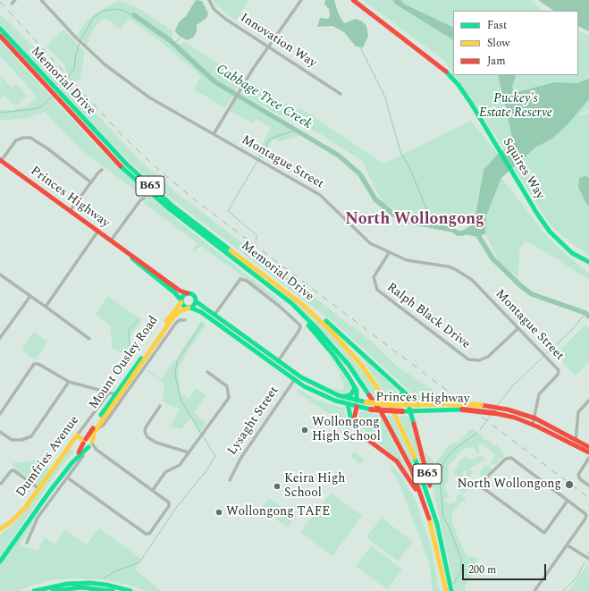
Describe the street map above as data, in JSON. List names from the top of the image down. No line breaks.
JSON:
{"streets":{"main road":["Memorial Drive","Squires Way","B65","Princes Highway","Mount Ousley Road","Dumfries Avenue"],"street":["Innovation Way","Montague Street","Ralph Black Drive","Lysaght Street"]},"crossings":[["Memorial Drive","B65"],["Montague Street","Princes Highway"],["Montague Street","Ralph Black Drive"],["B65","Princes Highway"],["Princes Highway","Mount Ousley Road"],["Princes Highway","Lysaght Street"]],"districts":["North Wollongong"],"water":["Cabbage Tree Creek"],"parks":["Puckey's Estate Reserve"],"places":["Wollongong High School","North Wollongong","Keira High School","Wollongong TAFE"],"legend":["Fast","Slow","Jam"],"scale_bar":"200 m"}
